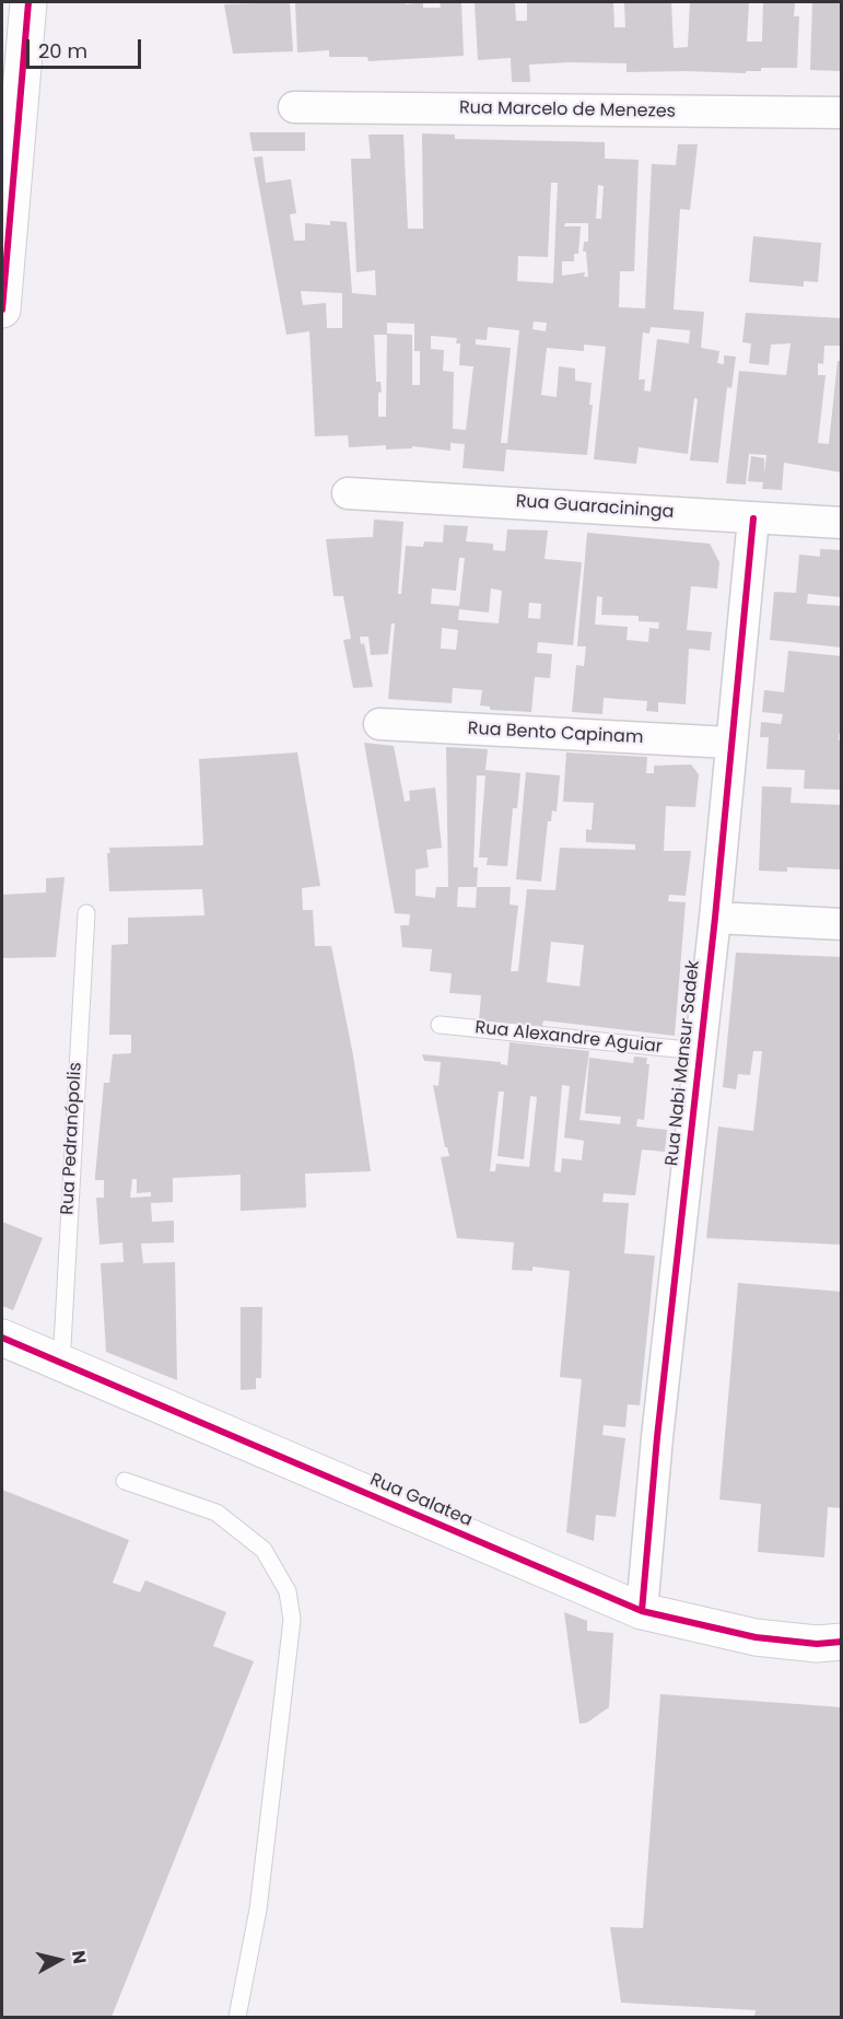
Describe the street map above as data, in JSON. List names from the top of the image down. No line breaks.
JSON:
{"streets":{"street":["Rua Marcelo de Menezes","Rua Guaracininga","Rua Bento Capinam","Rua Nabi Mansur Sadek","Rua Galatea"],"lane":["Rua Alexandre Aguiar","Rua Pedranópolis"]},"crossings":[["Rua Guaracininga","Rua Nabi Mansur Sadek"],["Rua Bento Capinam","Rua Nabi Mansur Sadek"],["Rua Alexandre Aguiar","Rua Nabi Mansur Sadek"],["Rua Nabi Mansur Sadek","Rua Galatea"],["Rua Pedranópolis","Rua Galatea"]],"scale_bar":"20 m","north":"right"}
